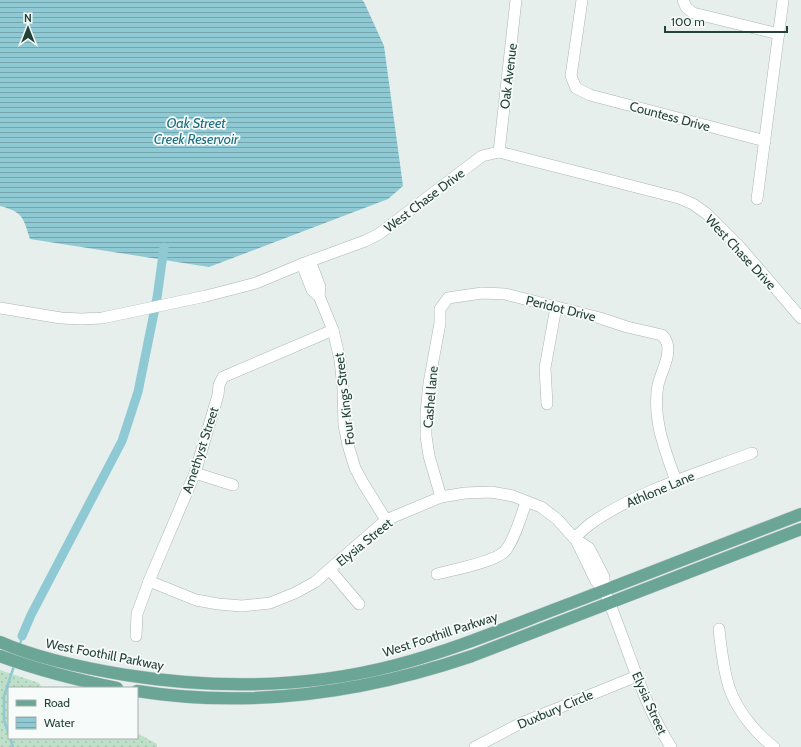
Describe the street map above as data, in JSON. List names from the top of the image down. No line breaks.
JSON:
{"streets":{"main road":["West Foothill Parkway"],"street":["Oak Avenue","Countess Drive","West Chase Drive","Peridot Drive","Cashel lane","Four Kings Street","Amethyst Street","Athlone Lane","Elysia Street","Duxbury Circle"]},"crossings":[["Oak Avenue","West Chase Drive"],["West Chase Drive","Four Kings Street"],["Peridot Drive","Cashel lane"],["Peridot Drive","Athlone Lane"],["Cashel lane","Elysia Street"],["Four Kings Street","Amethyst Street"],["Four Kings Street","Elysia Street"],["Amethyst Street","Elysia Street"],["Athlone Lane","Elysia Street"],["Elysia Street","West Foothill Parkway"],["Elysia Street","Duxbury Circle"]],"water":["Oak Street Creek Reservoir"],"legend":["Road","Water"],"scale_bar":"100 m","north":"top"}
